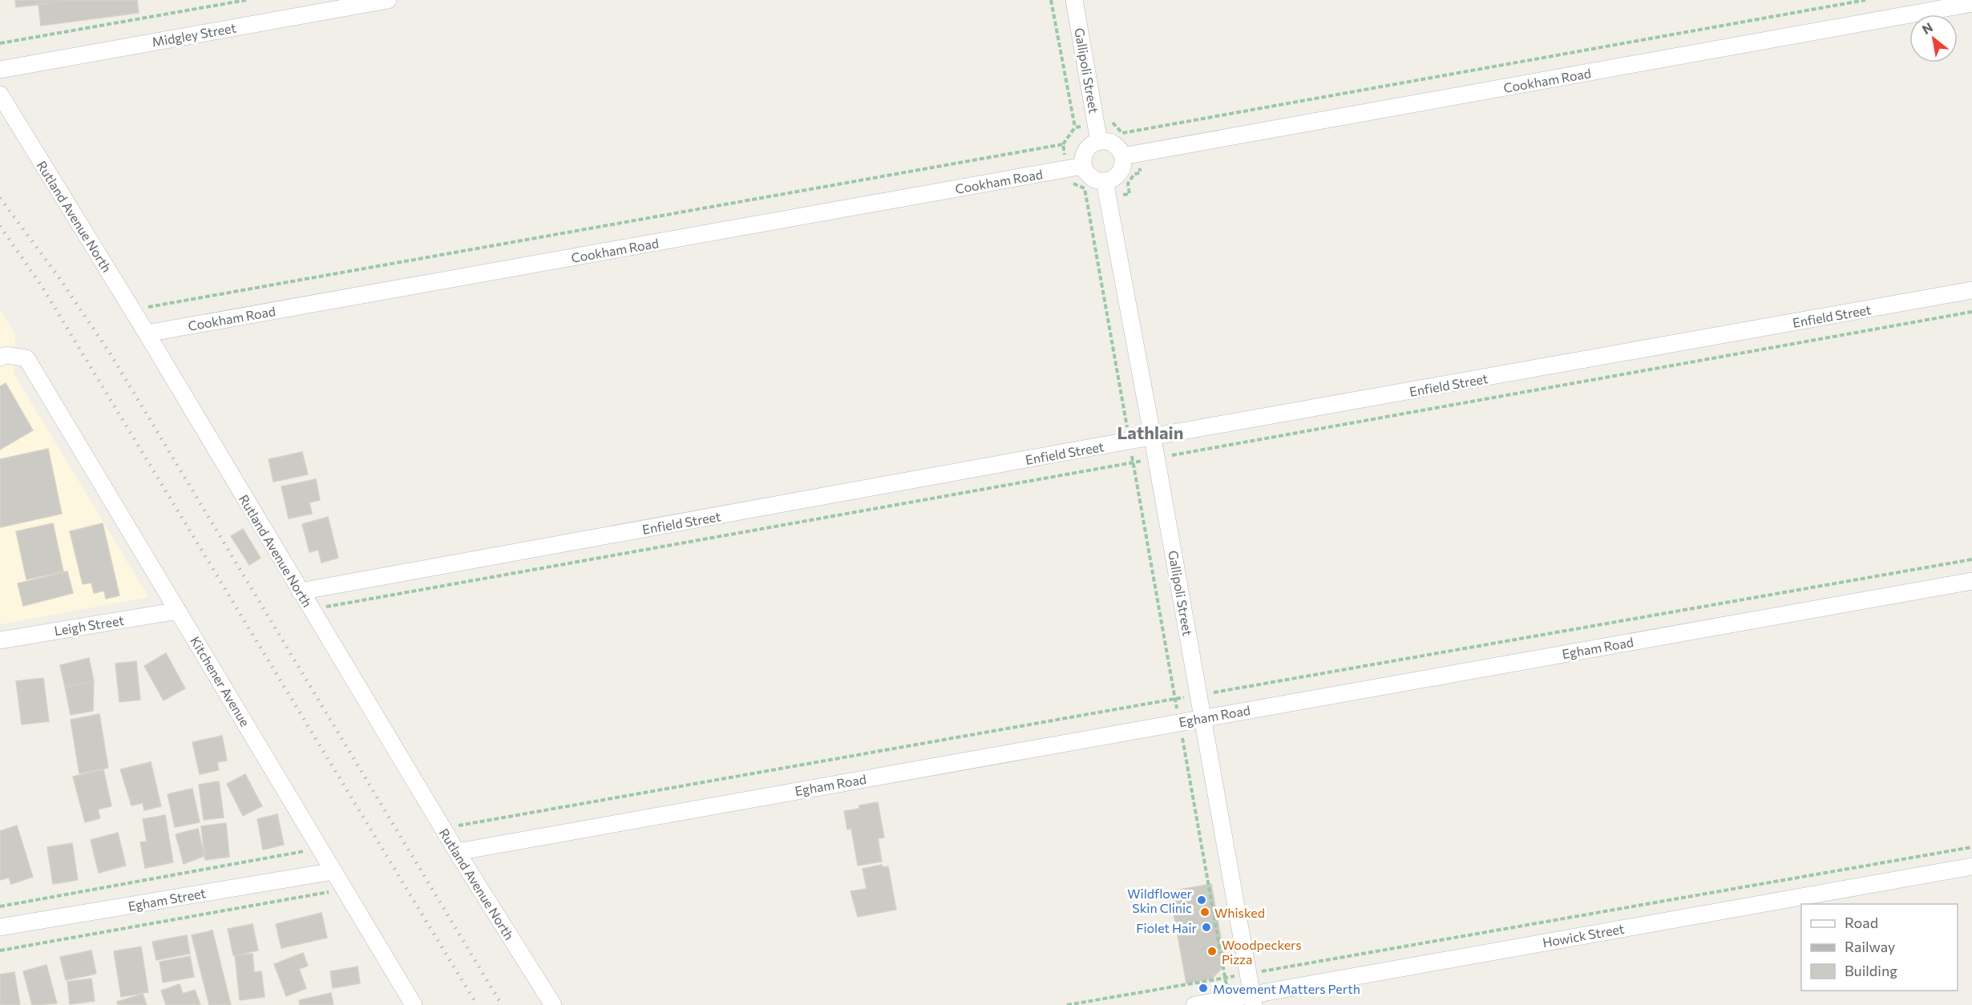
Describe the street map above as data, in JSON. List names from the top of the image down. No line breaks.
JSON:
{"streets":{"street":["Midgley Street","Gallipoli Street","Cookham Road","Rutland Avenue North","Enfield Street","Leigh Street","Egham Road","Kitchener Avenue","Egham Street","Howick Street"]},"crossings":[["Gallipoli Street","Enfield Street"],["Gallipoli Street","Egham Road"],["Gallipoli Street","Howick Street"],["Cookham Road","Rutland Avenue North"],["Rutland Avenue North","Enfield Street"],["Rutland Avenue North","Egham Road"],["Leigh Street","Kitchener Avenue"],["Kitchener Avenue","Egham Street"]],"districts":["Lathlain"],"places":["Wildflower Skin Clinic","Whisked","Fiolet Hair","Woodpeckers Pizza","Movement Matters Perth"],"legend":["Road","Railway","Building"],"north":"top left"}
